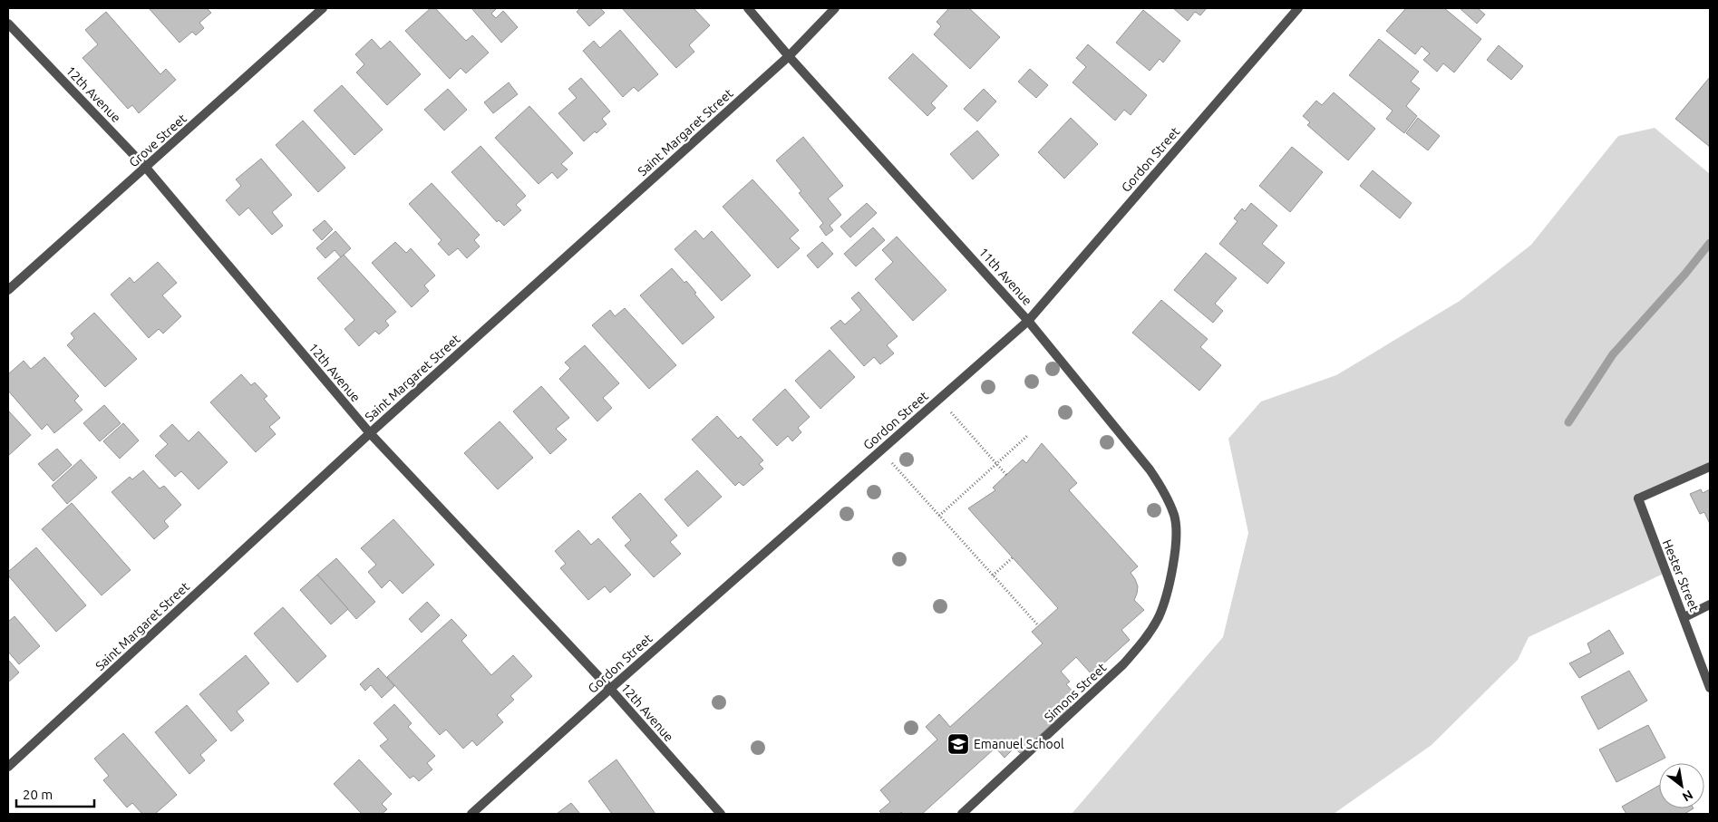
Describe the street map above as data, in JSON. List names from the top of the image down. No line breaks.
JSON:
{"streets":{"street":["12th Avenue","Saint Margaret Street","Grove Street","Gordon Street","11th Avenue","Hester Street","Simons Street"]},"crossings":[["12th Avenue","Saint Margaret Street"],["12th Avenue","Grove Street"],["12th Avenue","Gordon Street"],["Saint Margaret Street","11th Avenue"],["Gordon Street","11th Avenue"],["11th Avenue","Simons Street"]],"places":{"school or university":["Emanuel School"]},"scale_bar":"20 m","north":"bottom right"}
